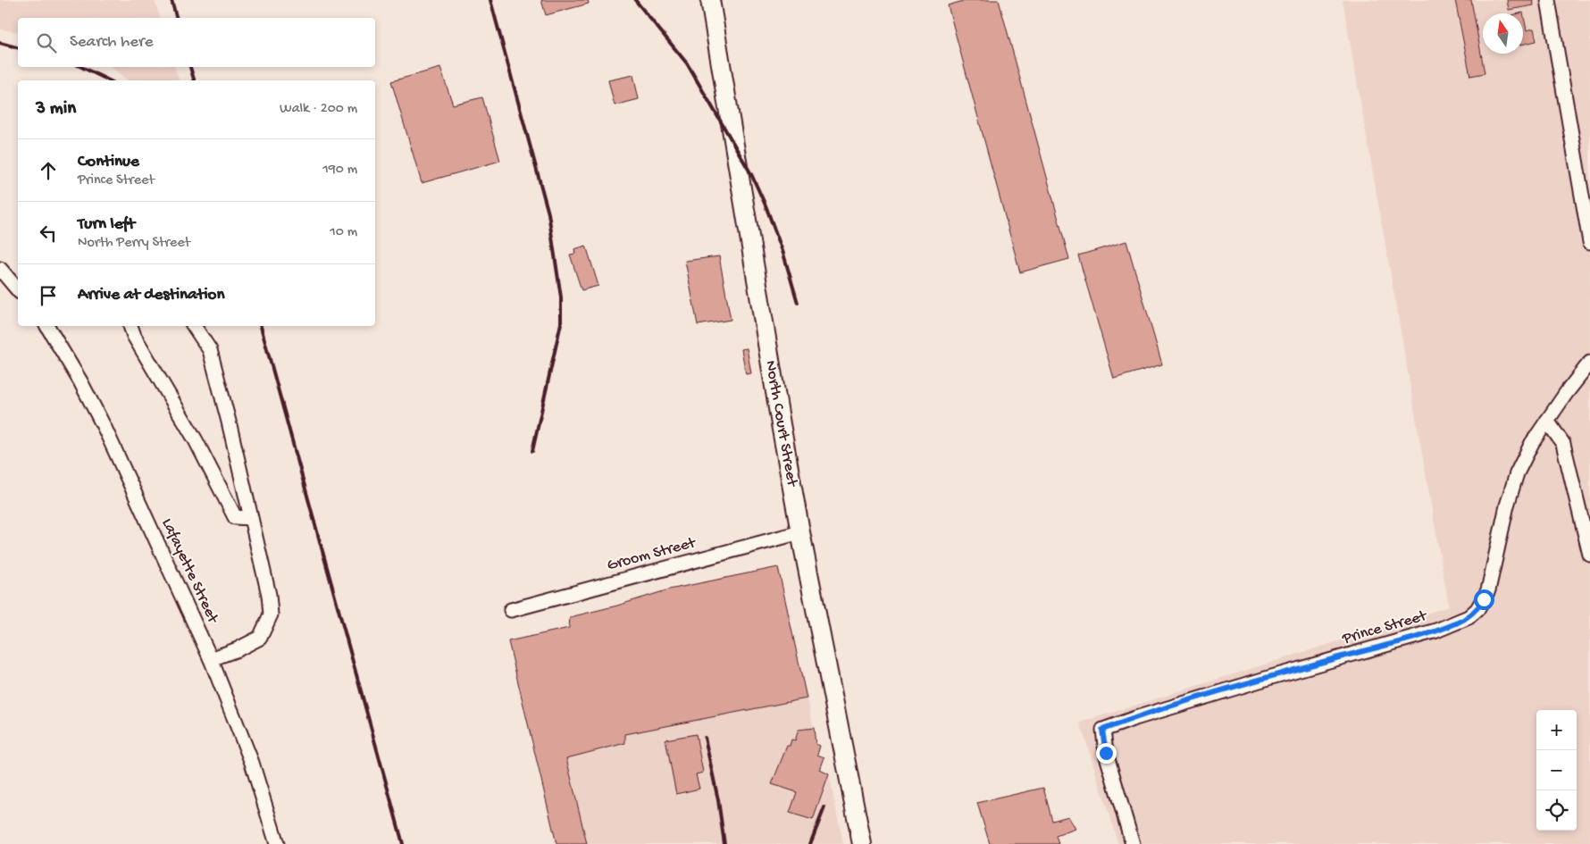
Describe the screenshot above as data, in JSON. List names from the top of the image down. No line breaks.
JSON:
{"streets":{"main road":["North Court Street"],"street":["Groom Street","Lafayette Street","Prince Street"]},"crossings":[["North Court Street","Groom Street"]],"north":"top","page":{"search":"Search here","heading":["3 min","Walk · 200 m"],"list":[["Continue","Prince Street","190 m"],["Turn left","North Perry Street","10 m"],"Arrive at destination"],"map_buttons":["+","−"]}}
